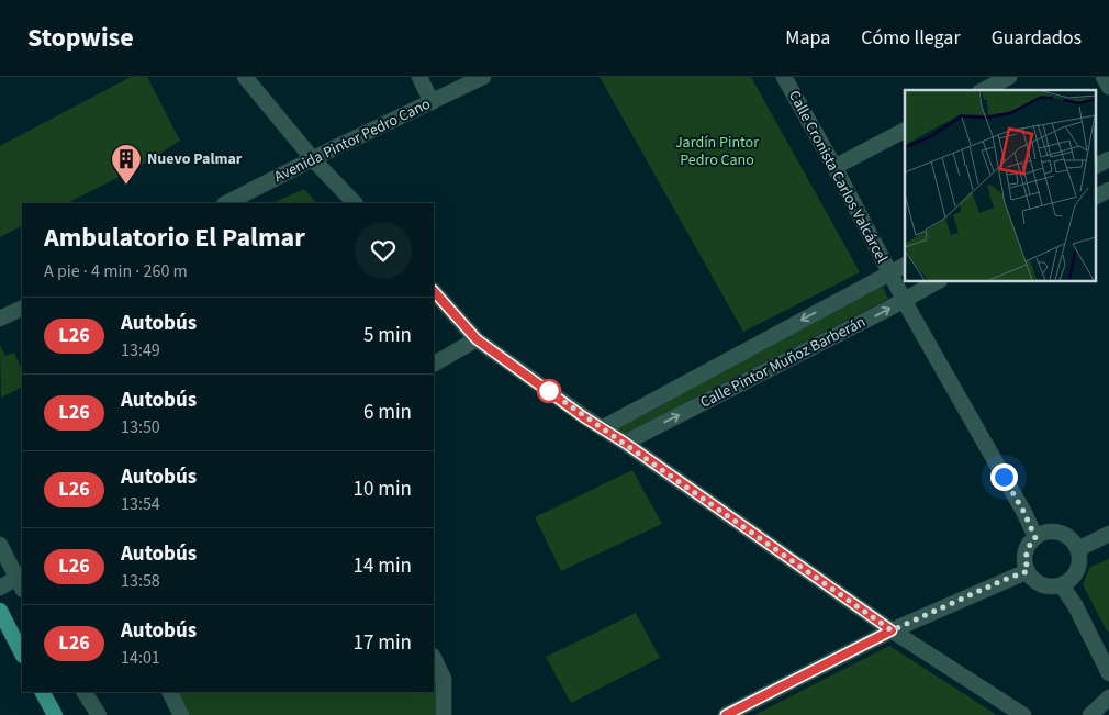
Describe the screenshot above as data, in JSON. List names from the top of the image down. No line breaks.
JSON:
{"streets":{"street":["Avenida Pintor Pedro Cano","Calle Cronista Carlos Valcárcel","Calle Pintor Muñoz Barberán"]},"crossings":[["Calle Cronista Carlos Valcárcel","Calle Pintor Muñoz Barberán"]],"parks":["Jardín Pintor Pedro Cano"],"places":{"building":["Nuevo Palmar"]},"lines":["bus line L26"],"page":{"header":"Stopwise","nav":["Mapa","Cómo llegar","Guardados"],"heading":["Ambulatorio El Palmar","A pie · 4 min · 260 m"],"list":[{"mark":"L26","name":"Autobús","note":"13:49","value":"5 min"},{"mark":"L26","name":"Autobús","note":"13:50","value":"6 min"},{"mark":"L26","name":"Autobús","note":"13:54","value":"10 min"},{"mark":"L26","name":"Autobús","note":"13:58","value":"14 min"},{"mark":"L26","name":"Autobús","note":"14:01","value":"17 min"}]}}
